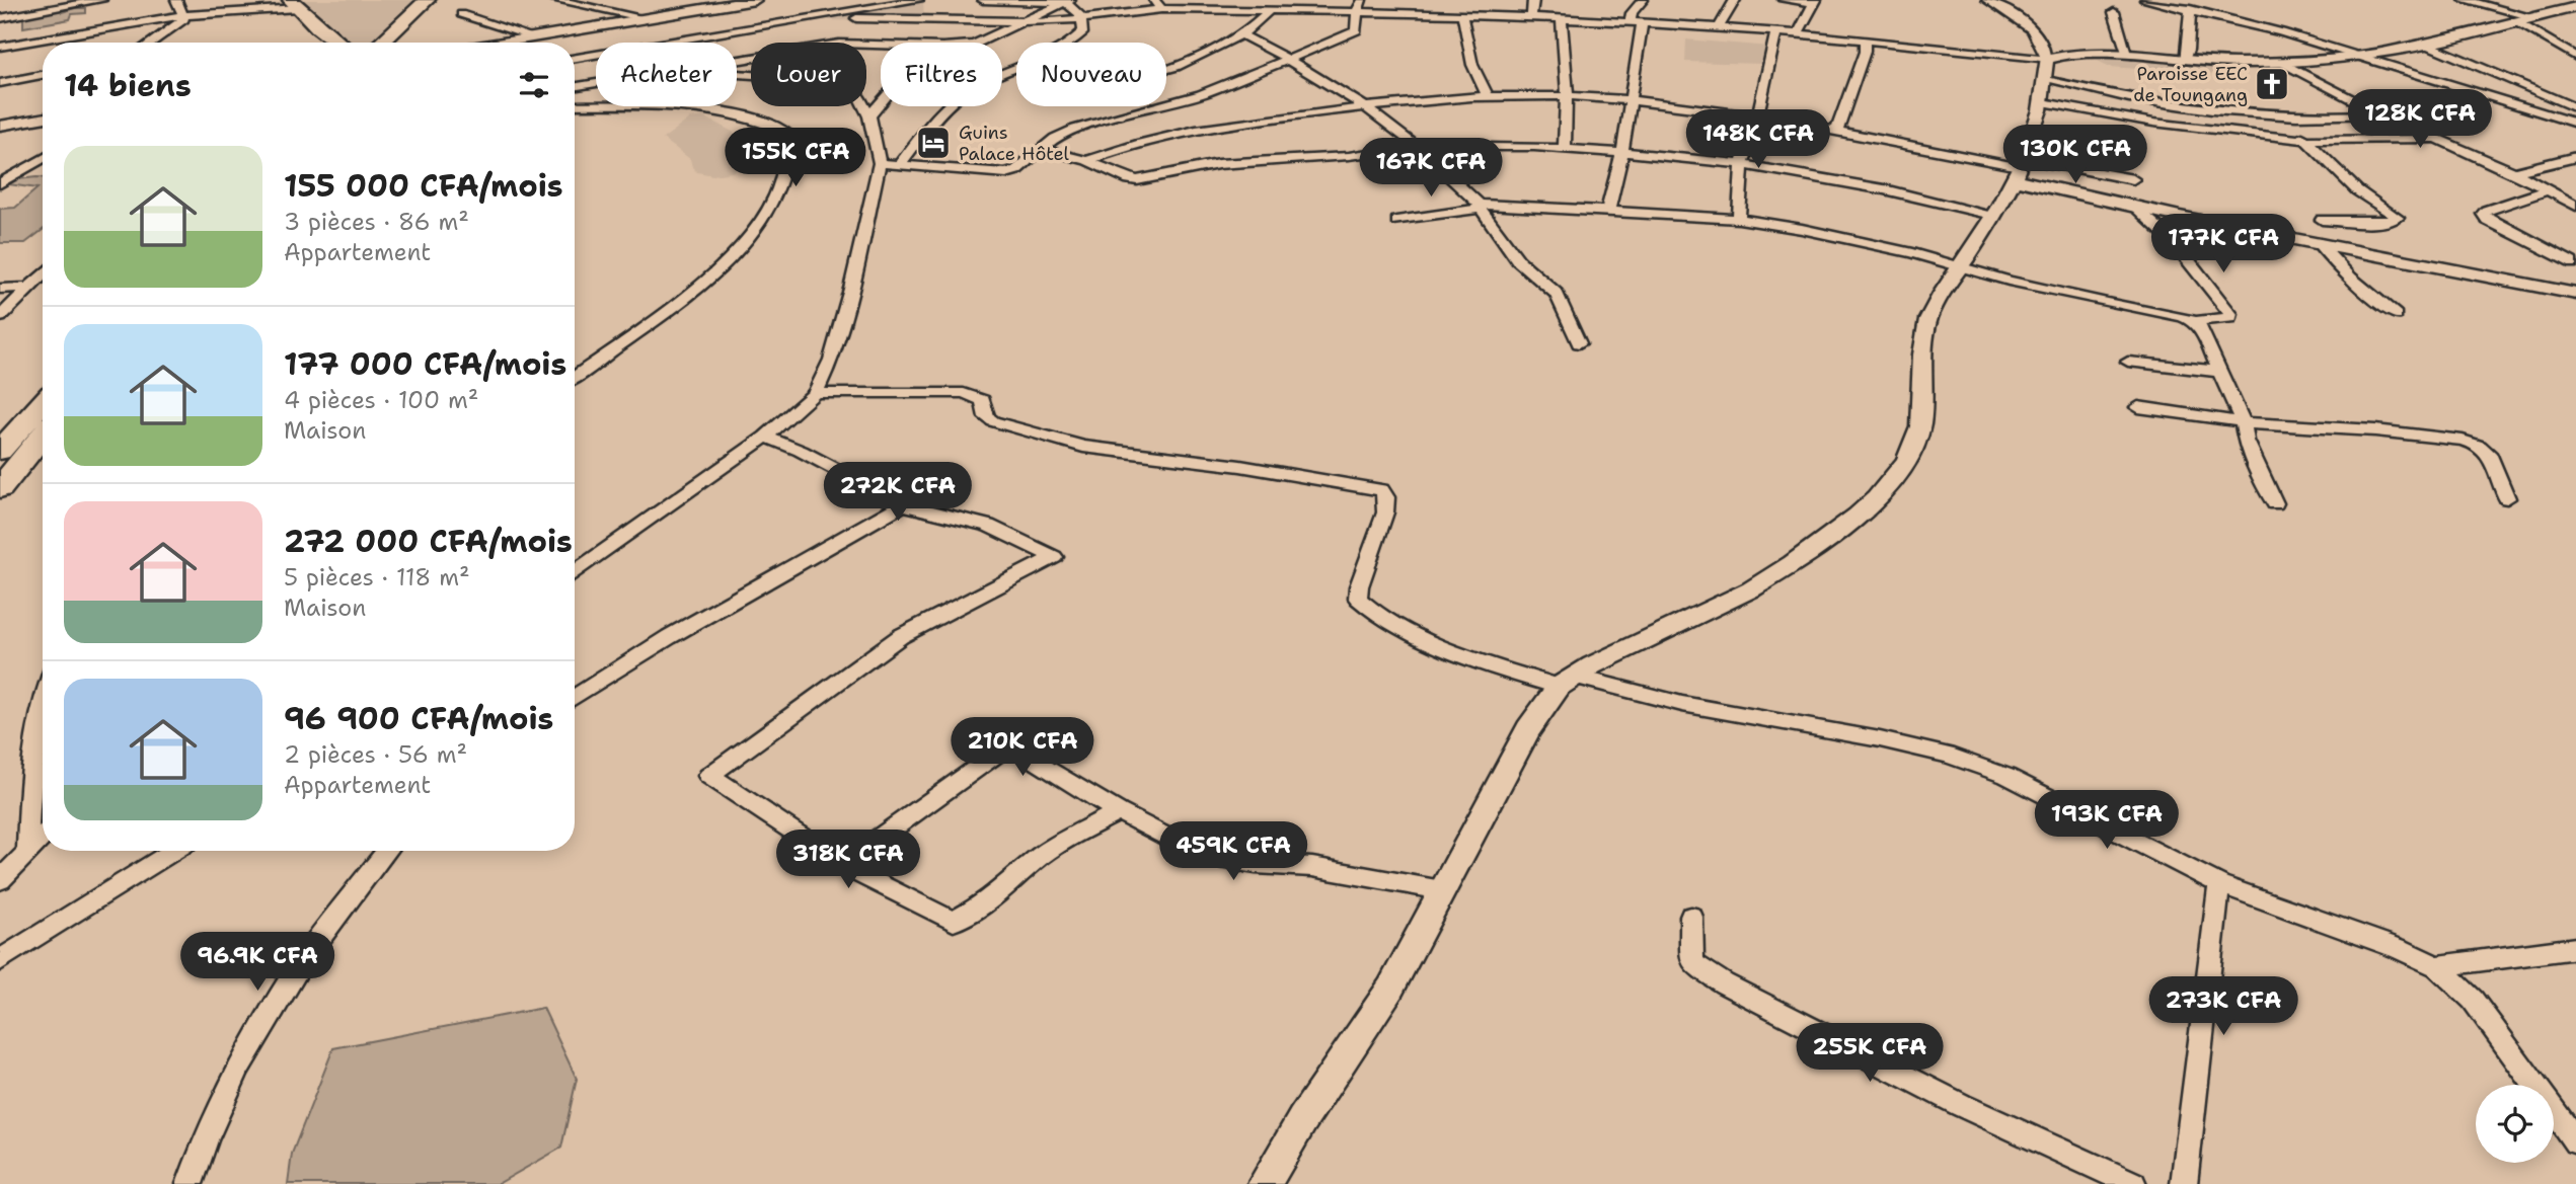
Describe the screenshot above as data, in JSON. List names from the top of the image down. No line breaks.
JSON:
{"places":{"church":["Paroisse EEC de Toungang"],"hotel":["Guins Palace Hôtel"]},"page":{"chip":["Acheter","Louer","Filtres","Nouveau"],"heading":"14 biens","price":["128K CFA","148K CFA","130K CFA","155K CFA","167K CFA","177K CFA","272K CFA","210K CFA","193K CFA","459K CFA","318K CFA","96.9K CFA","273K CFA","255K CFA"],"list":[{"name":"155 000 CFA/mois","note":"3 pièces · 86 m² · Appartement"},{"name":"177 000 CFA/mois","note":"4 pièces · 100 m² · Maison"},{"name":"272 000 CFA/mois","note":"5 pièces · 118 m² · Maison"},{"name":"96 900 CFA/mois","note":"2 pièces · 56 m² · Appartement"}]}}
